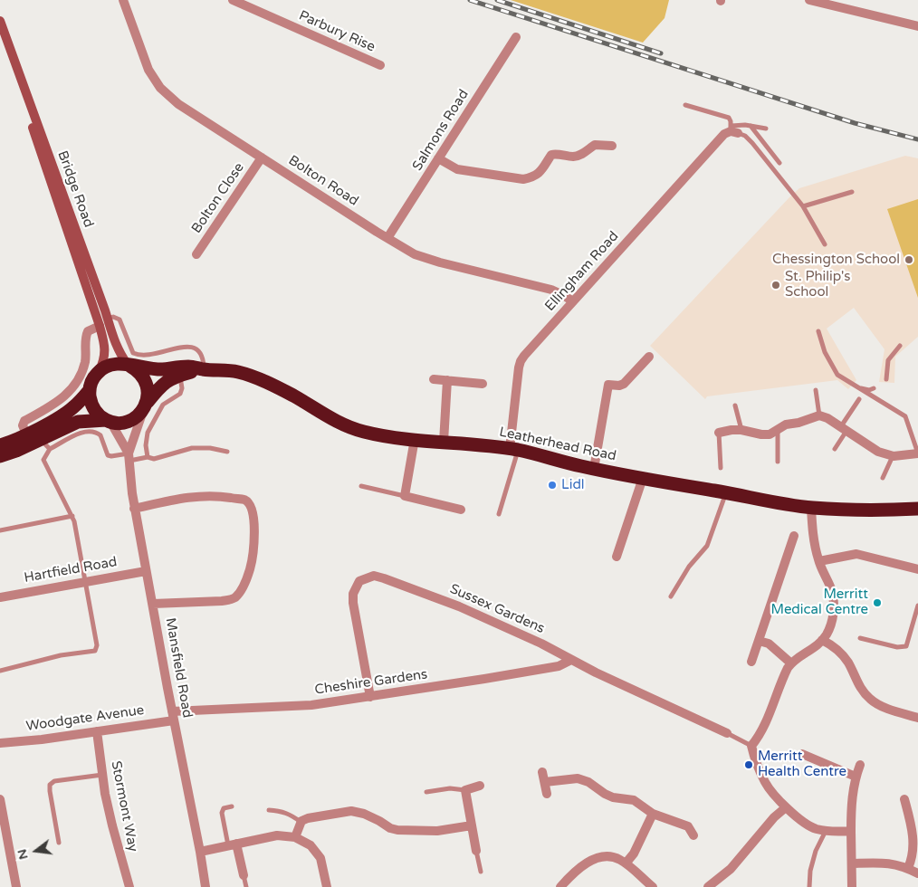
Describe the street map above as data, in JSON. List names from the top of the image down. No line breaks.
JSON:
{"streets":{"highway":["Leatherhead Road"],"street":["Parbury Rise","Salmons Road","Bolton Road","Bridge Road","Bolton Close","Ellingham Road","Hartfield Road","Sussex Gardens","Mansfield Road","Cheshire Gardens","Woodgate Avenue","Stormont Way"]},"crossings":[["Salmons Road","Bolton Road"],["Bolton Road","Bolton Close"],["Bolton Road","Ellingham Road"],["Bridge Road","Leatherhead Road"],["Bridge Road","Mansfield Road"],["Ellingham Road","Leatherhead Road"],["Leatherhead Road","Mansfield Road"],["Hartfield Road","Mansfield Road"],["Sussex Gardens","Cheshire Gardens"],["Mansfield Road","Cheshire Gardens"],["Mansfield Road","Woodgate Avenue"],["Cheshire Gardens","Woodgate Avenue"],["Woodgate Avenue","Stormont Way"]],"places":["Chessington School","St. Philip's School","Lidl","Merritt Medical Centre","Merritt Health Centre"],"north":"left"}
